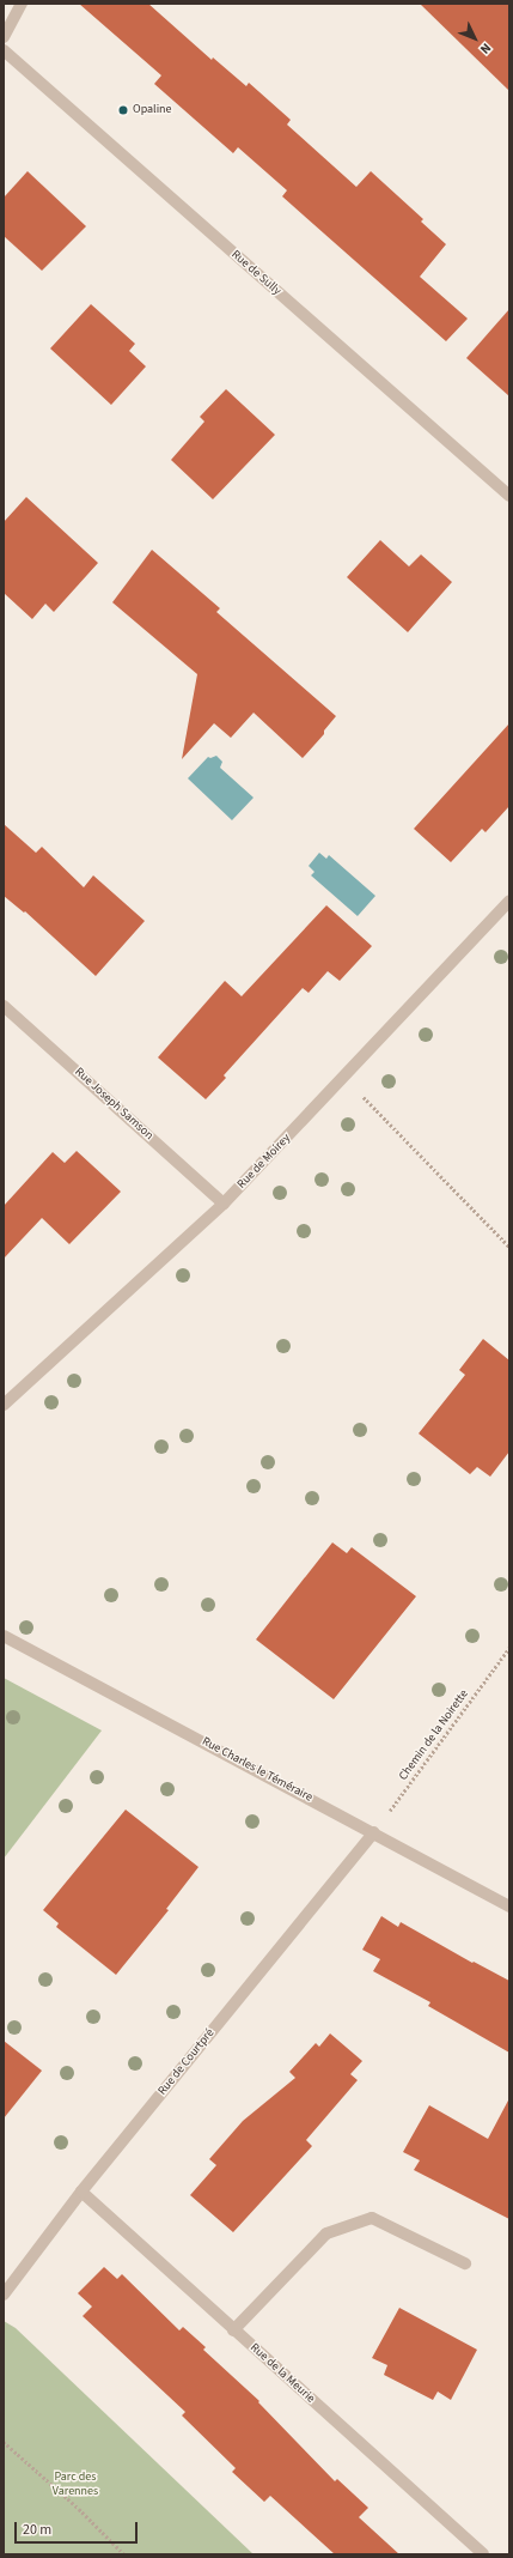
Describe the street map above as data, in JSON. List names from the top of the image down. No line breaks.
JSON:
{"streets":{"street":["Rue de Sully","Rue Joseph Samson","Rue de Moirey","Rue Charles le Téméraire","Rue de Courtpré","Rue de la Meurie"],"path":["Chemin de la Noirette"]},"crossings":[["Rue Joseph Samson","Rue de Moirey"],["Chemin de la Noirette","Rue Charles le Téméraire"],["Chemin de la Noirette","Rue de Courtpré"],["Rue Charles le Téméraire","Rue de Courtpré"],["Rue de Courtpré","Rue de la Meurie"]],"parks":["Parc des Varennes"],"places":["Opaline"],"scale_bar":"20 m","north":"bottom right"}
